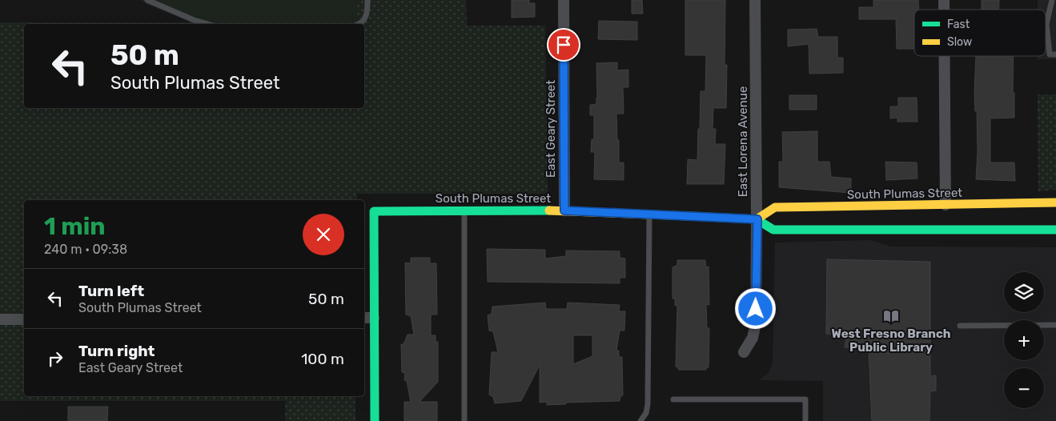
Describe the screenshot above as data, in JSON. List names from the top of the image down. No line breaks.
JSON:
{"streets":{"street":["East Geary Street","East Lorena Avenue","South Plumas Street"]},"crossings":[["East Geary Street","South Plumas Street"],["East Lorena Avenue","South Plumas Street"]],"places":{"library":["West Fresno Branch Public Library"]},"legend":["Fast","Slow"],"page":{"turn":["50 m","South Plumas Street"],"heading":["1 min","240 m · 09:38"],"list":[{"name":"Turn left","note":"South Plumas Street","value":"50 m"},{"name":"Turn right","note":"East Geary Street","value":"100 m"}],"map_buttons":["+","−"]}}
